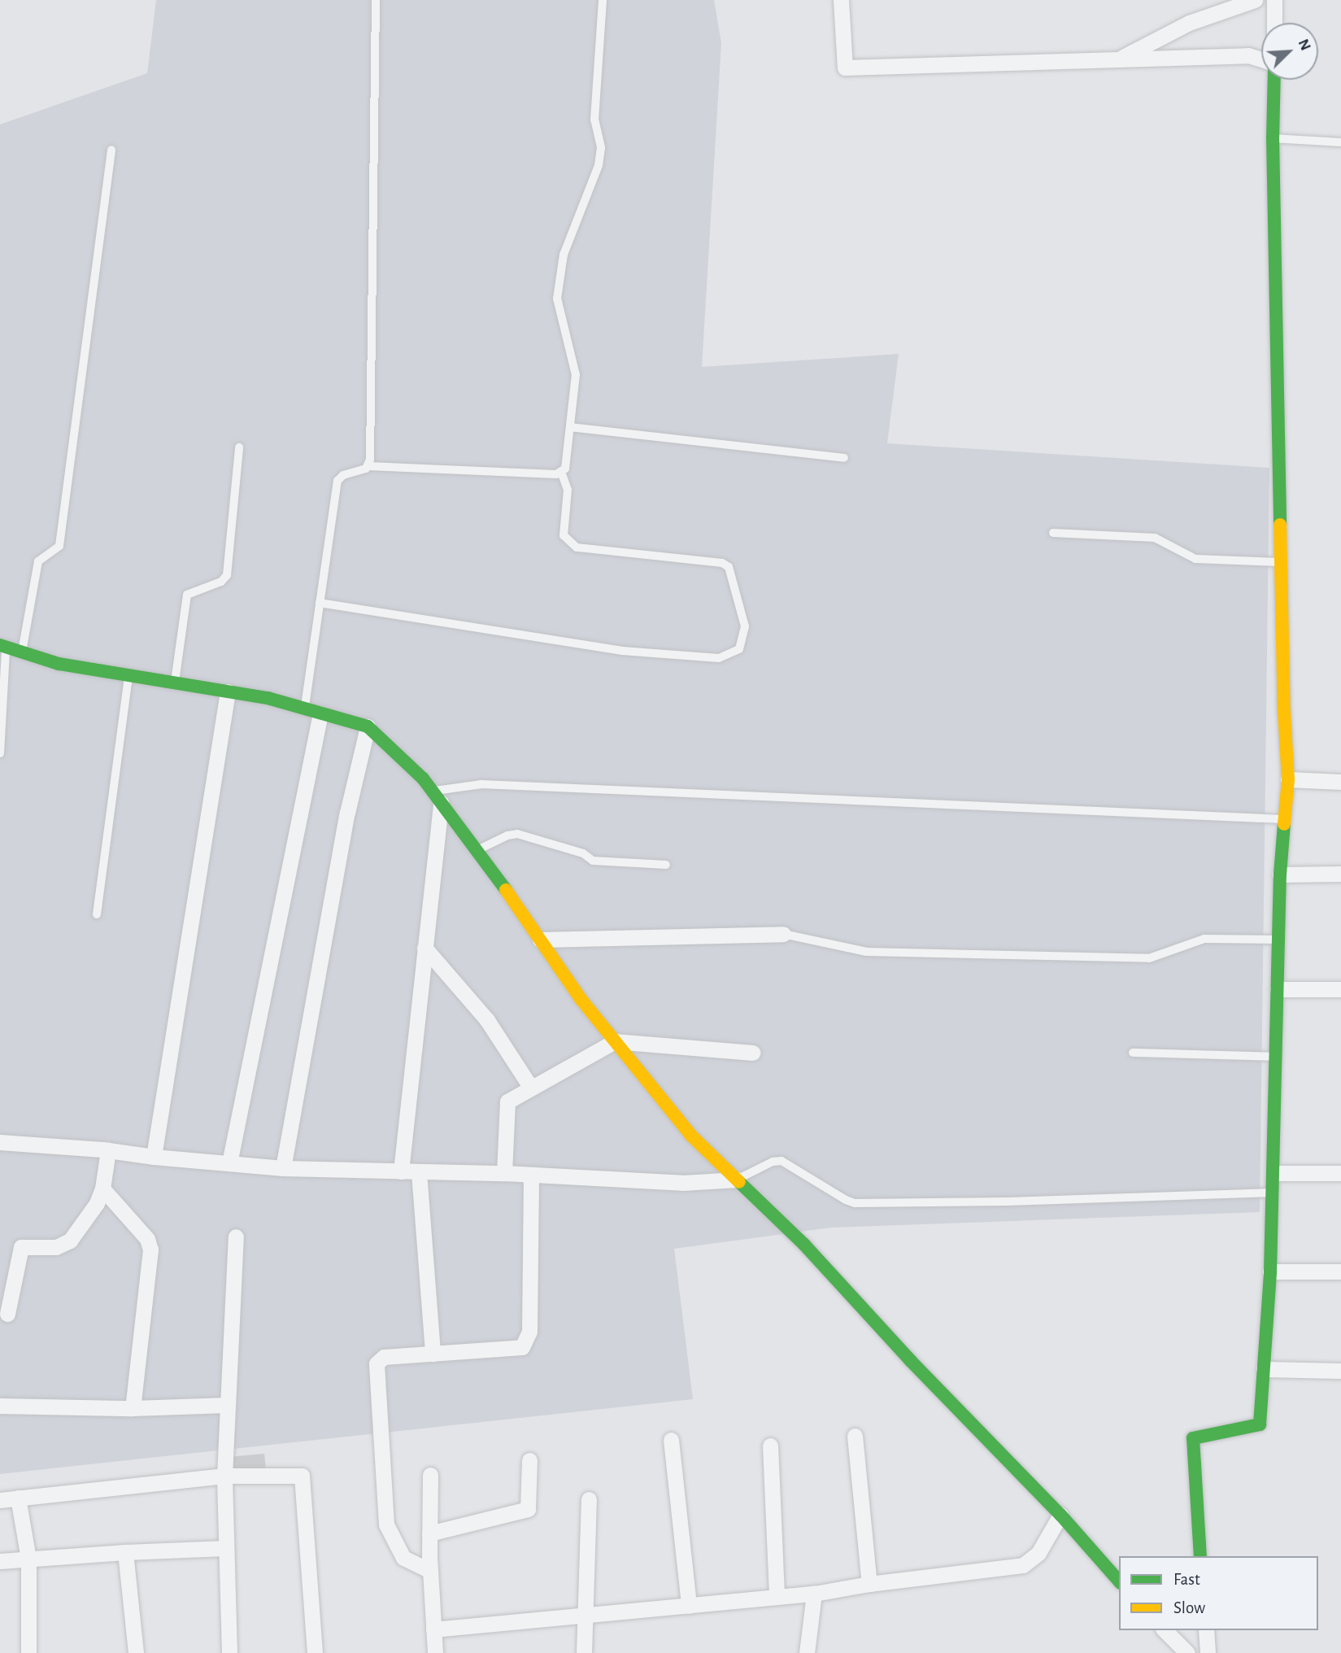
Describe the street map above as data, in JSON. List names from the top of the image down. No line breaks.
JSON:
{"legend":["Fast","Slow"],"north":"top right"}
